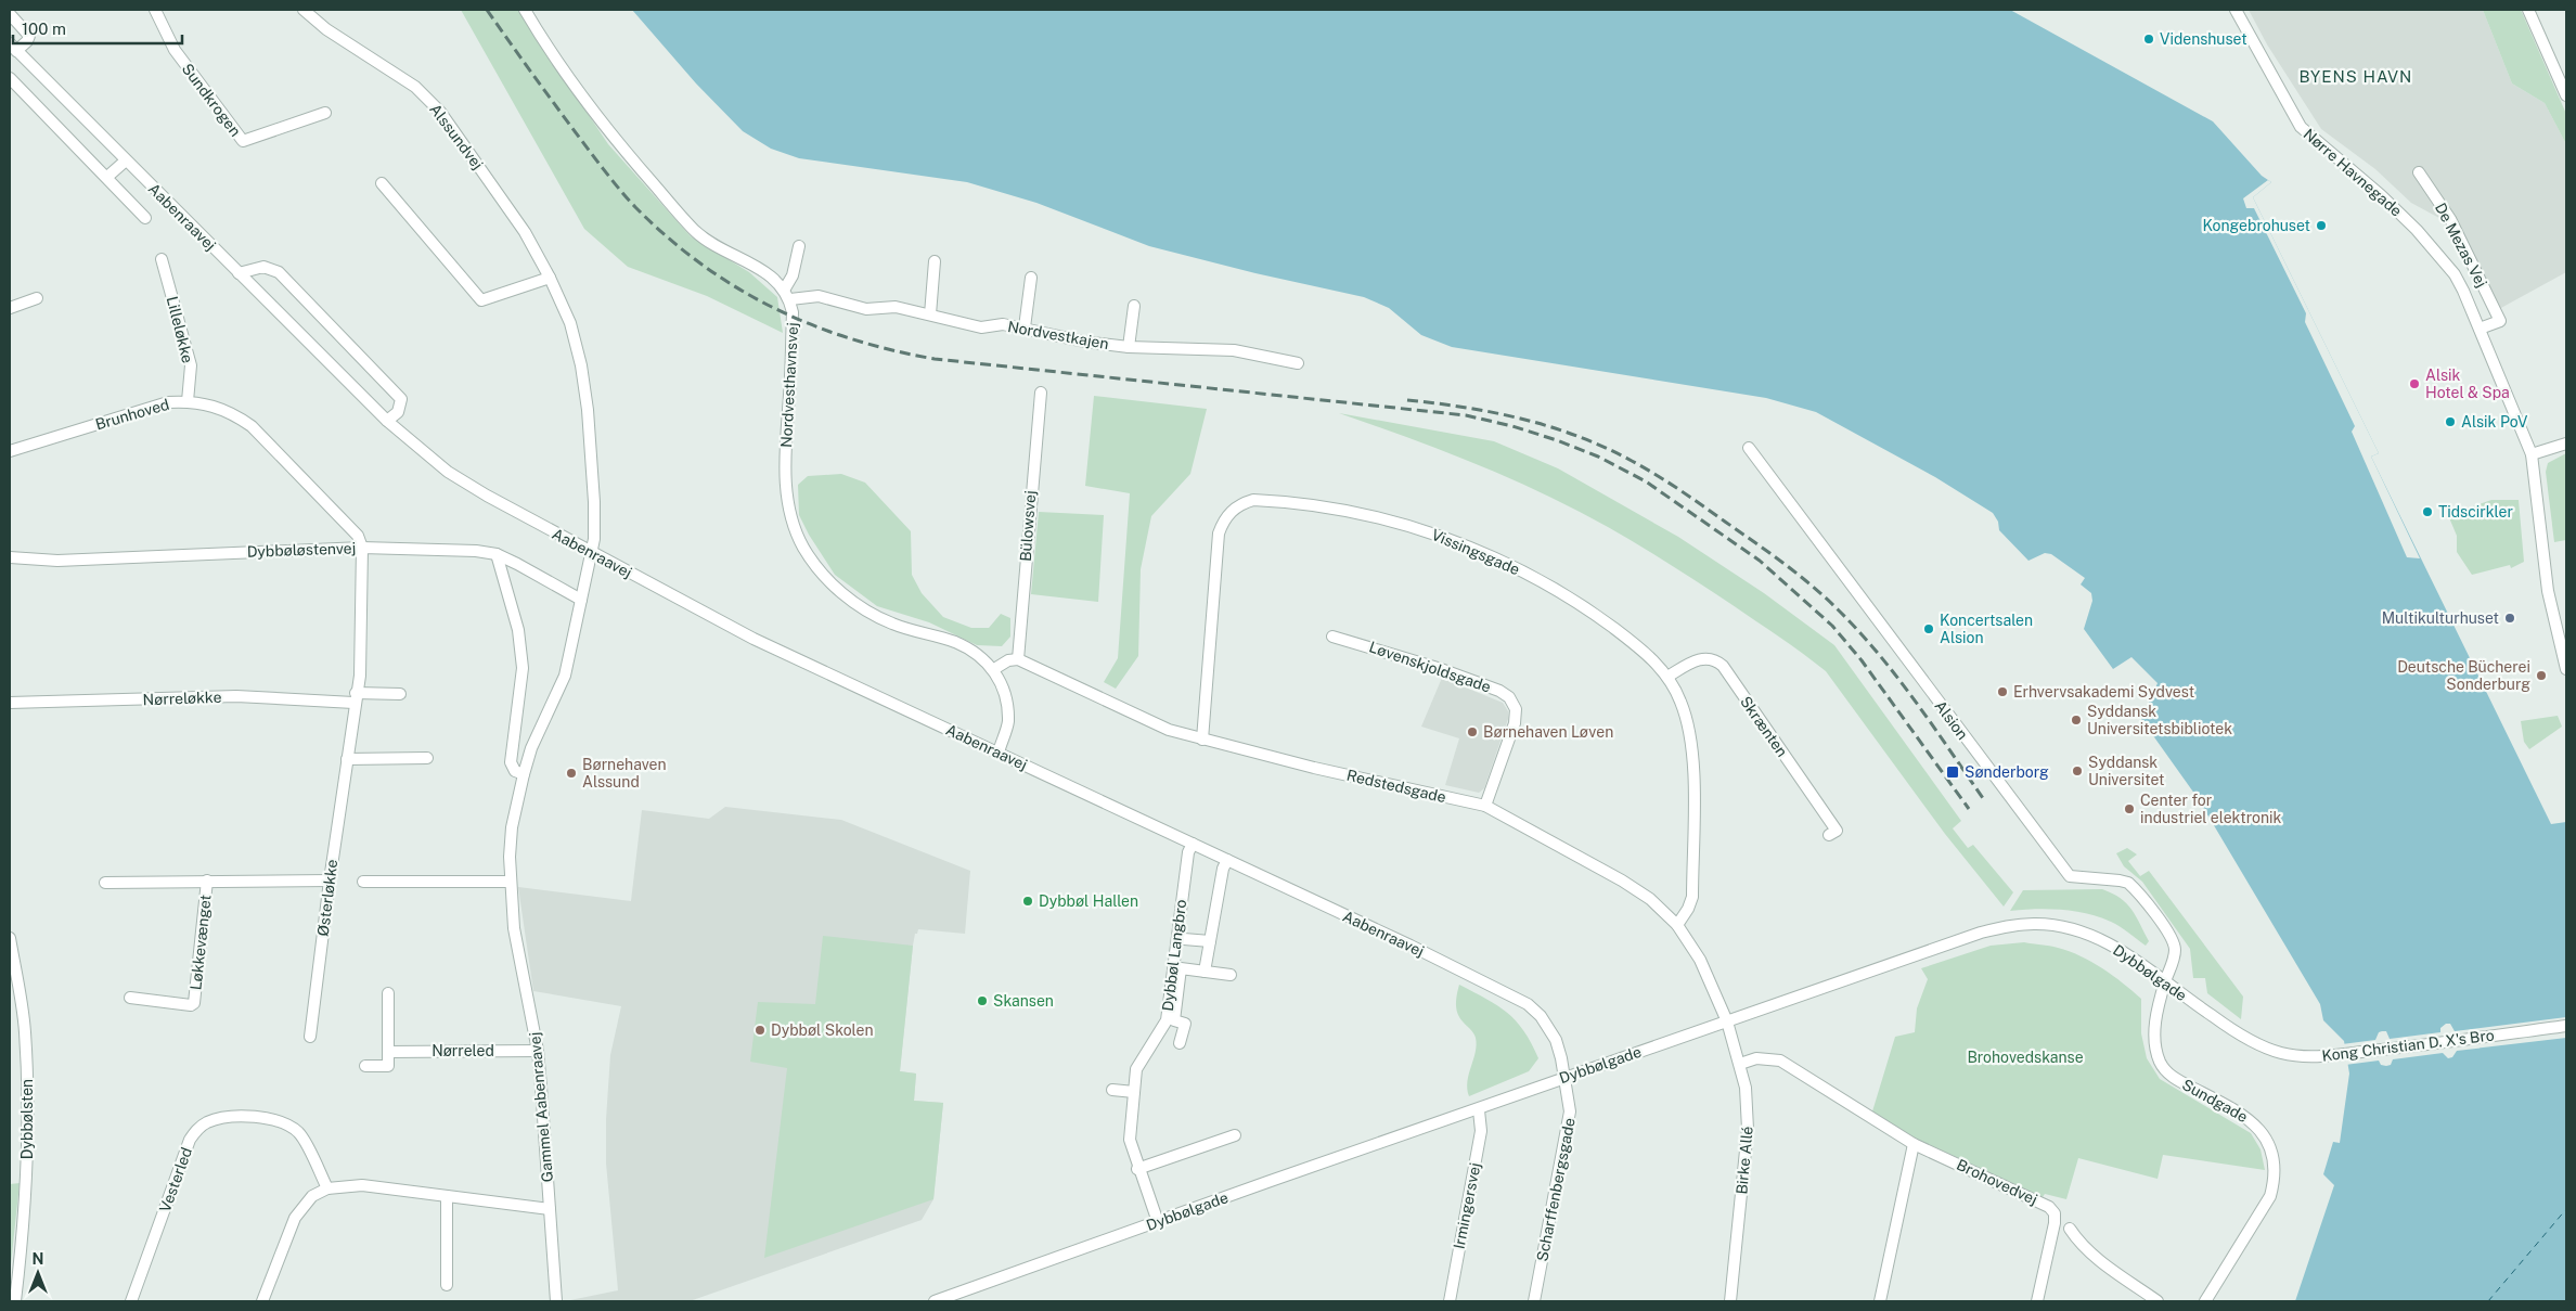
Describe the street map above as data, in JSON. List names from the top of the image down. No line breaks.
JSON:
{"streets":{"street":["Sundkrogen","Alssundvej","Nørre Havnegade","Aabenraavej","De Mezas Vej","Lilleløkke","Nordvestkajen","Nordvesthavnsvej","Brunhoved","Bülowsvej","Dybbøløstenvej","Vissingsgade","Løvenskjoldsgade","Nørreløkke","Alsion","Skrænten","Redstedsgade","Østerløkke","Løkkevænget","Dybbøl Langbro","Dybbølgade","Kong Christian D. X's Bro","Nørreled","Sundgade","Gammel Aabenraavej","Dybbølsten","Birke Allé","Vesterled","Brohovedvej","Scharffenbergsgade","Irmingersvej"]},"crossings":[["Alssundvej","Aabenraavej"],["Alssundvej","Gammel Aabenraavej"],["Nørre Havnegade","De Mezas Vej"],["Aabenraavej","Nordvesthavnsvej"],["Aabenraavej","Dybbøl Langbro"],["Aabenraavej","Dybbølgade"],["Aabenraavej","Gammel Aabenraavej"],["Aabenraavej","Scharffenbergsgade"],["Lilleløkke","Brunhoved"],["Nordvestkajen","Nordvesthavnsvej"],["Brunhoved","Dybbøløstenvej"],["Brunhoved","Østerløkke"],["Bülowsvej","Redstedsgade"],["Dybbøløstenvej","Østerløkke"],["Dybbøløstenvej","Gammel Aabenraavej"],["Vissingsgade","Skrænten"],["Vissingsgade","Redstedsgade"],["Løvenskjoldsgade","Redstedsgade"],["Nørreløkke","Østerløkke"],["Alsion","Dybbølgade"],["Alsion","Sundgade"],["Redstedsgade","Dybbølgade"],["Redstedsgade","Birke Allé"],["Østerløkke","Løkkevænget"],["Dybbøl Langbro","Dybbølgade"],["Dybbølgade","Kong Christian D. X's Bro"],["Dybbølgade","Sundgade"],["Dybbølgade","Birke Allé"],["Dybbølgade","Scharffenbergsgade"],["Dybbølgade","Irmingersvej"],["Nørreled","Gammel Aabenraavej"],["Birke Allé","Brohovedvej"]],"districts":["BYENS HAVN"],"parks":["Brohovedskanse"],"places":{"other":["Videnshuset","Kongebrohuset","Alsik Hotel & Spa","Alsik PoV","Tidscirkler","Multikulturhuset","Koncertsalen Alsion","Deutsche Bücherei Sonderburg","Erhvervsakademi Sydvest","Syddansk Universitetsbibliotek","Børnehaven Løven","Syddansk Universitet","Børnehaven Alssund","Center for industriel elektronik","Dybbøl Hallen","Skansen","Dybbøl Skolen"],"transit":["Sønderborg"]},"scale_bar":"100 m","north":"top"}
